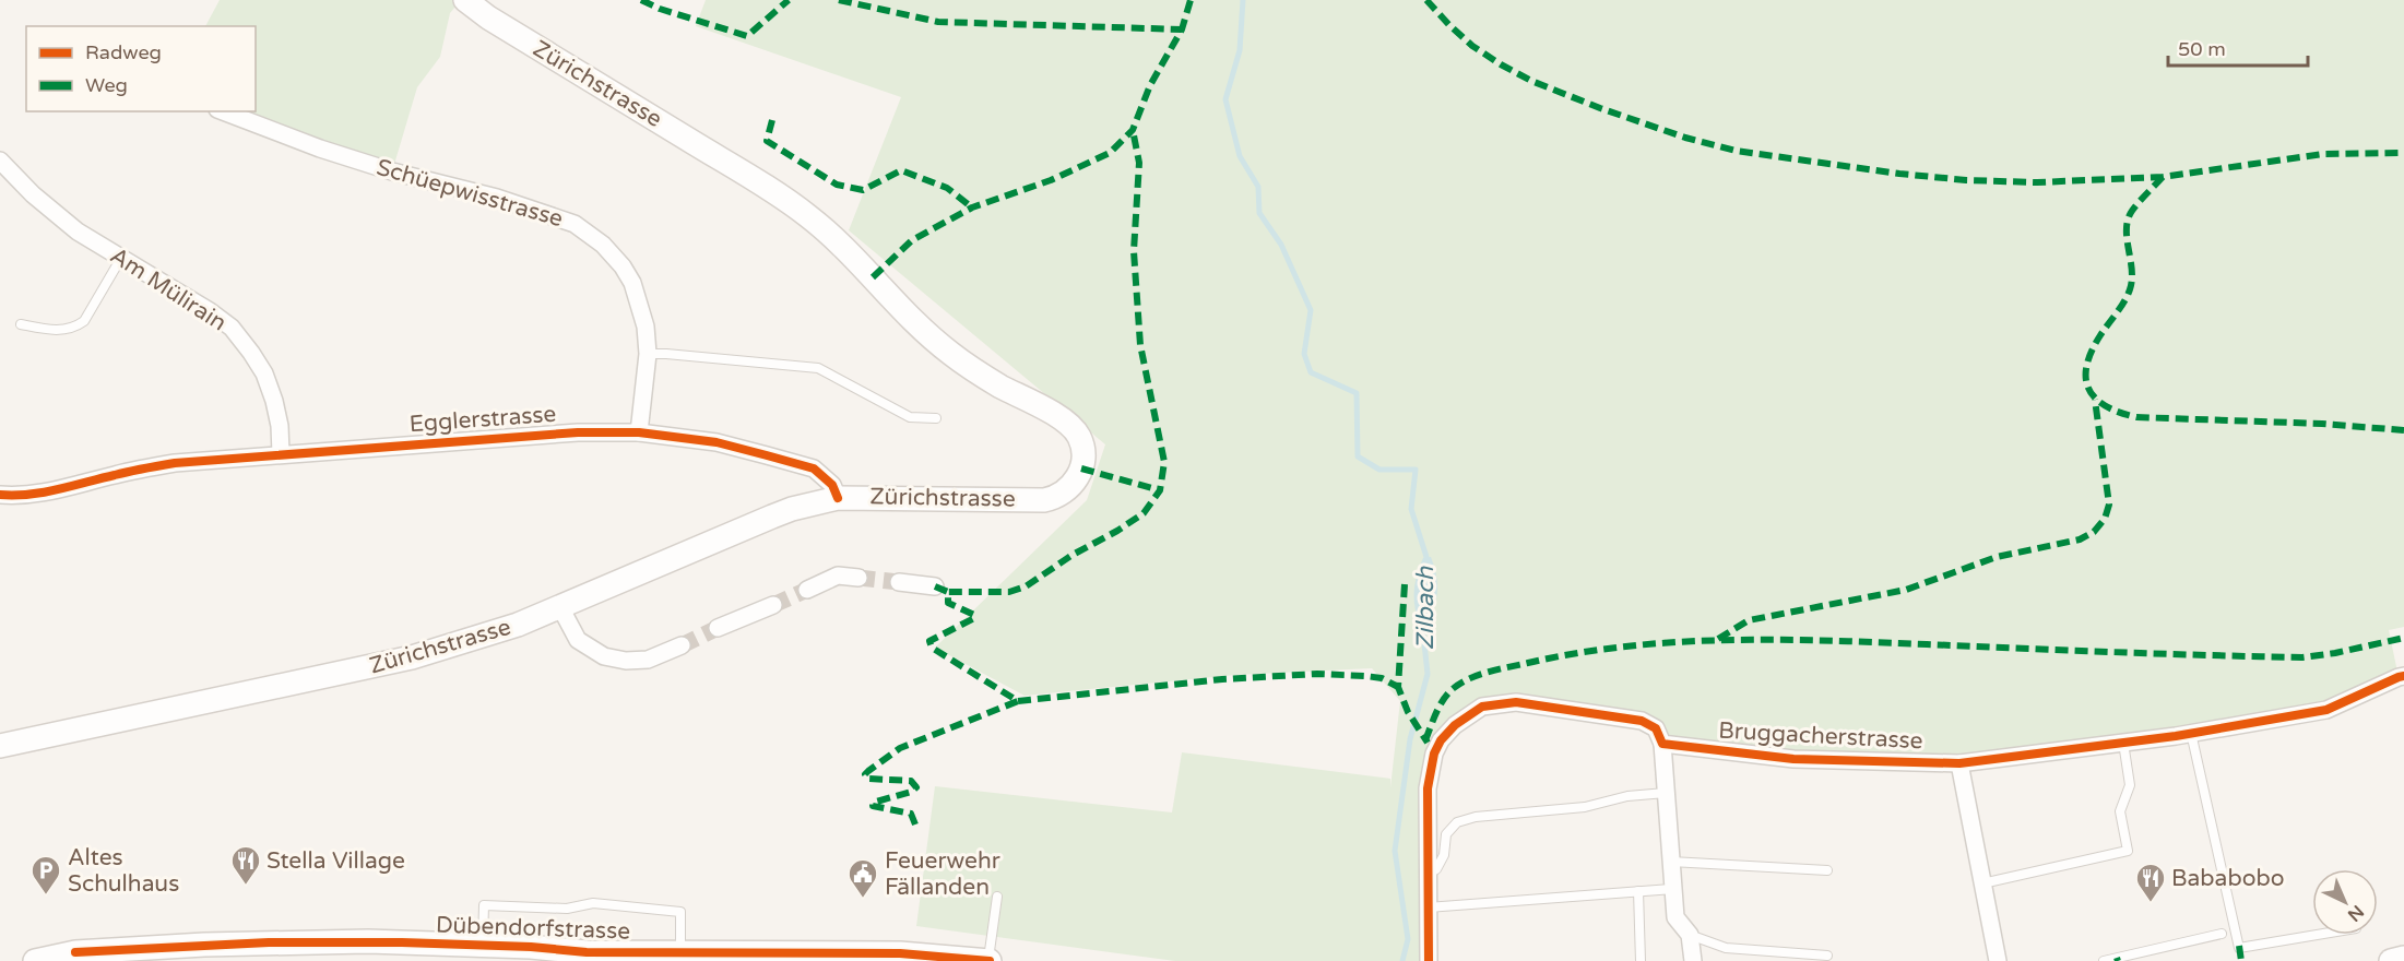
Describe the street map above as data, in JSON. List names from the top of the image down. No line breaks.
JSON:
{"streets":{"main road":["Zürichstrasse","Dübendorfstrasse"],"street":["Schüepwisstrasse","Am Mülirain","Egglerstrasse","Bruggacherstrasse"]},"crossings":[["Zürichstrasse","Egglerstrasse"],["Schüepwisstrasse","Egglerstrasse"],["Am Mülirain","Egglerstrasse"]],"water":["Zilbach"],"places":{"restaurant":["Stella Village","Bababobo"],"parking":["Altes Schulhaus"],"public building":["Feuerwehr Fällanden"]},"legend":["Radweg","Weg"],"scale_bar":"50 m","north":"bottom right"}
